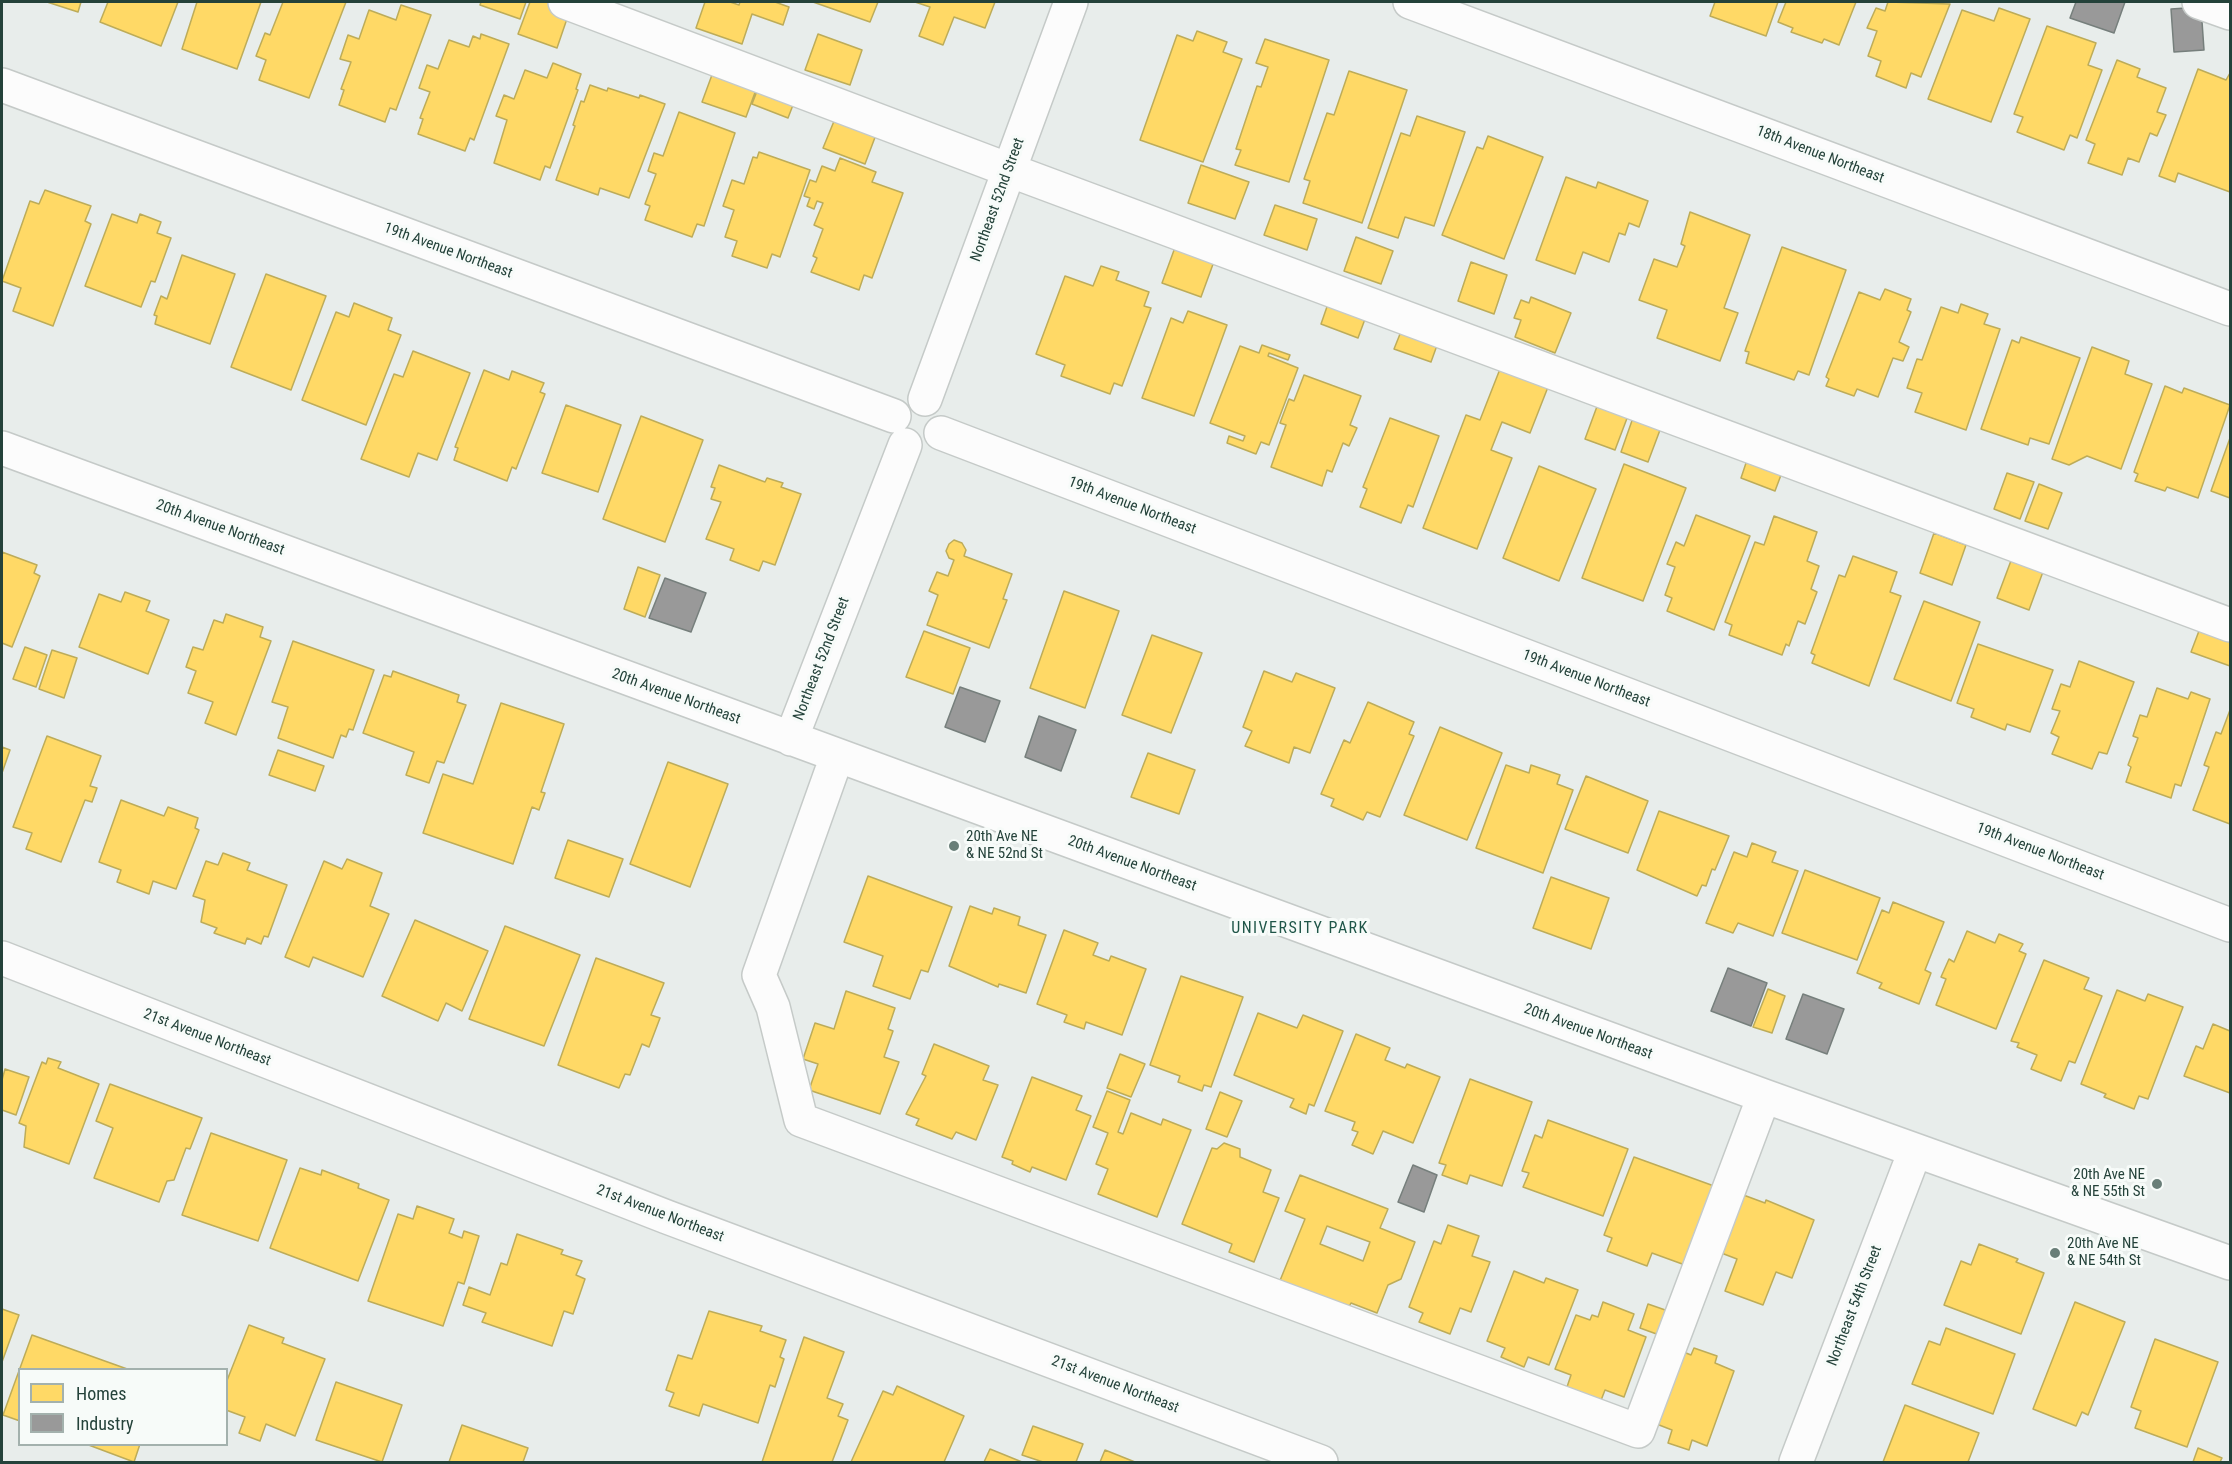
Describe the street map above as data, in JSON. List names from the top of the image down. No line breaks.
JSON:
{"streets":{"street":["18th Avenue Northeast","Northeast 52nd Street","19th Avenue Northeast","20th Avenue Northeast","21st Avenue Northeast","Northeast 54th Street"]},"crossings":[["Northeast 52nd Street","19th Avenue Northeast"],["Northeast 52nd Street","20th Avenue Northeast"],["20th Avenue Northeast","Northeast 54th Street"]],"districts":["UNIVERSITY PARK"],"places":["20th Ave NE & NE 52nd St","20th Ave NE & NE 55th St","20th Ave NE & NE 54th St"],"legend":["Homes","Industry"]}
